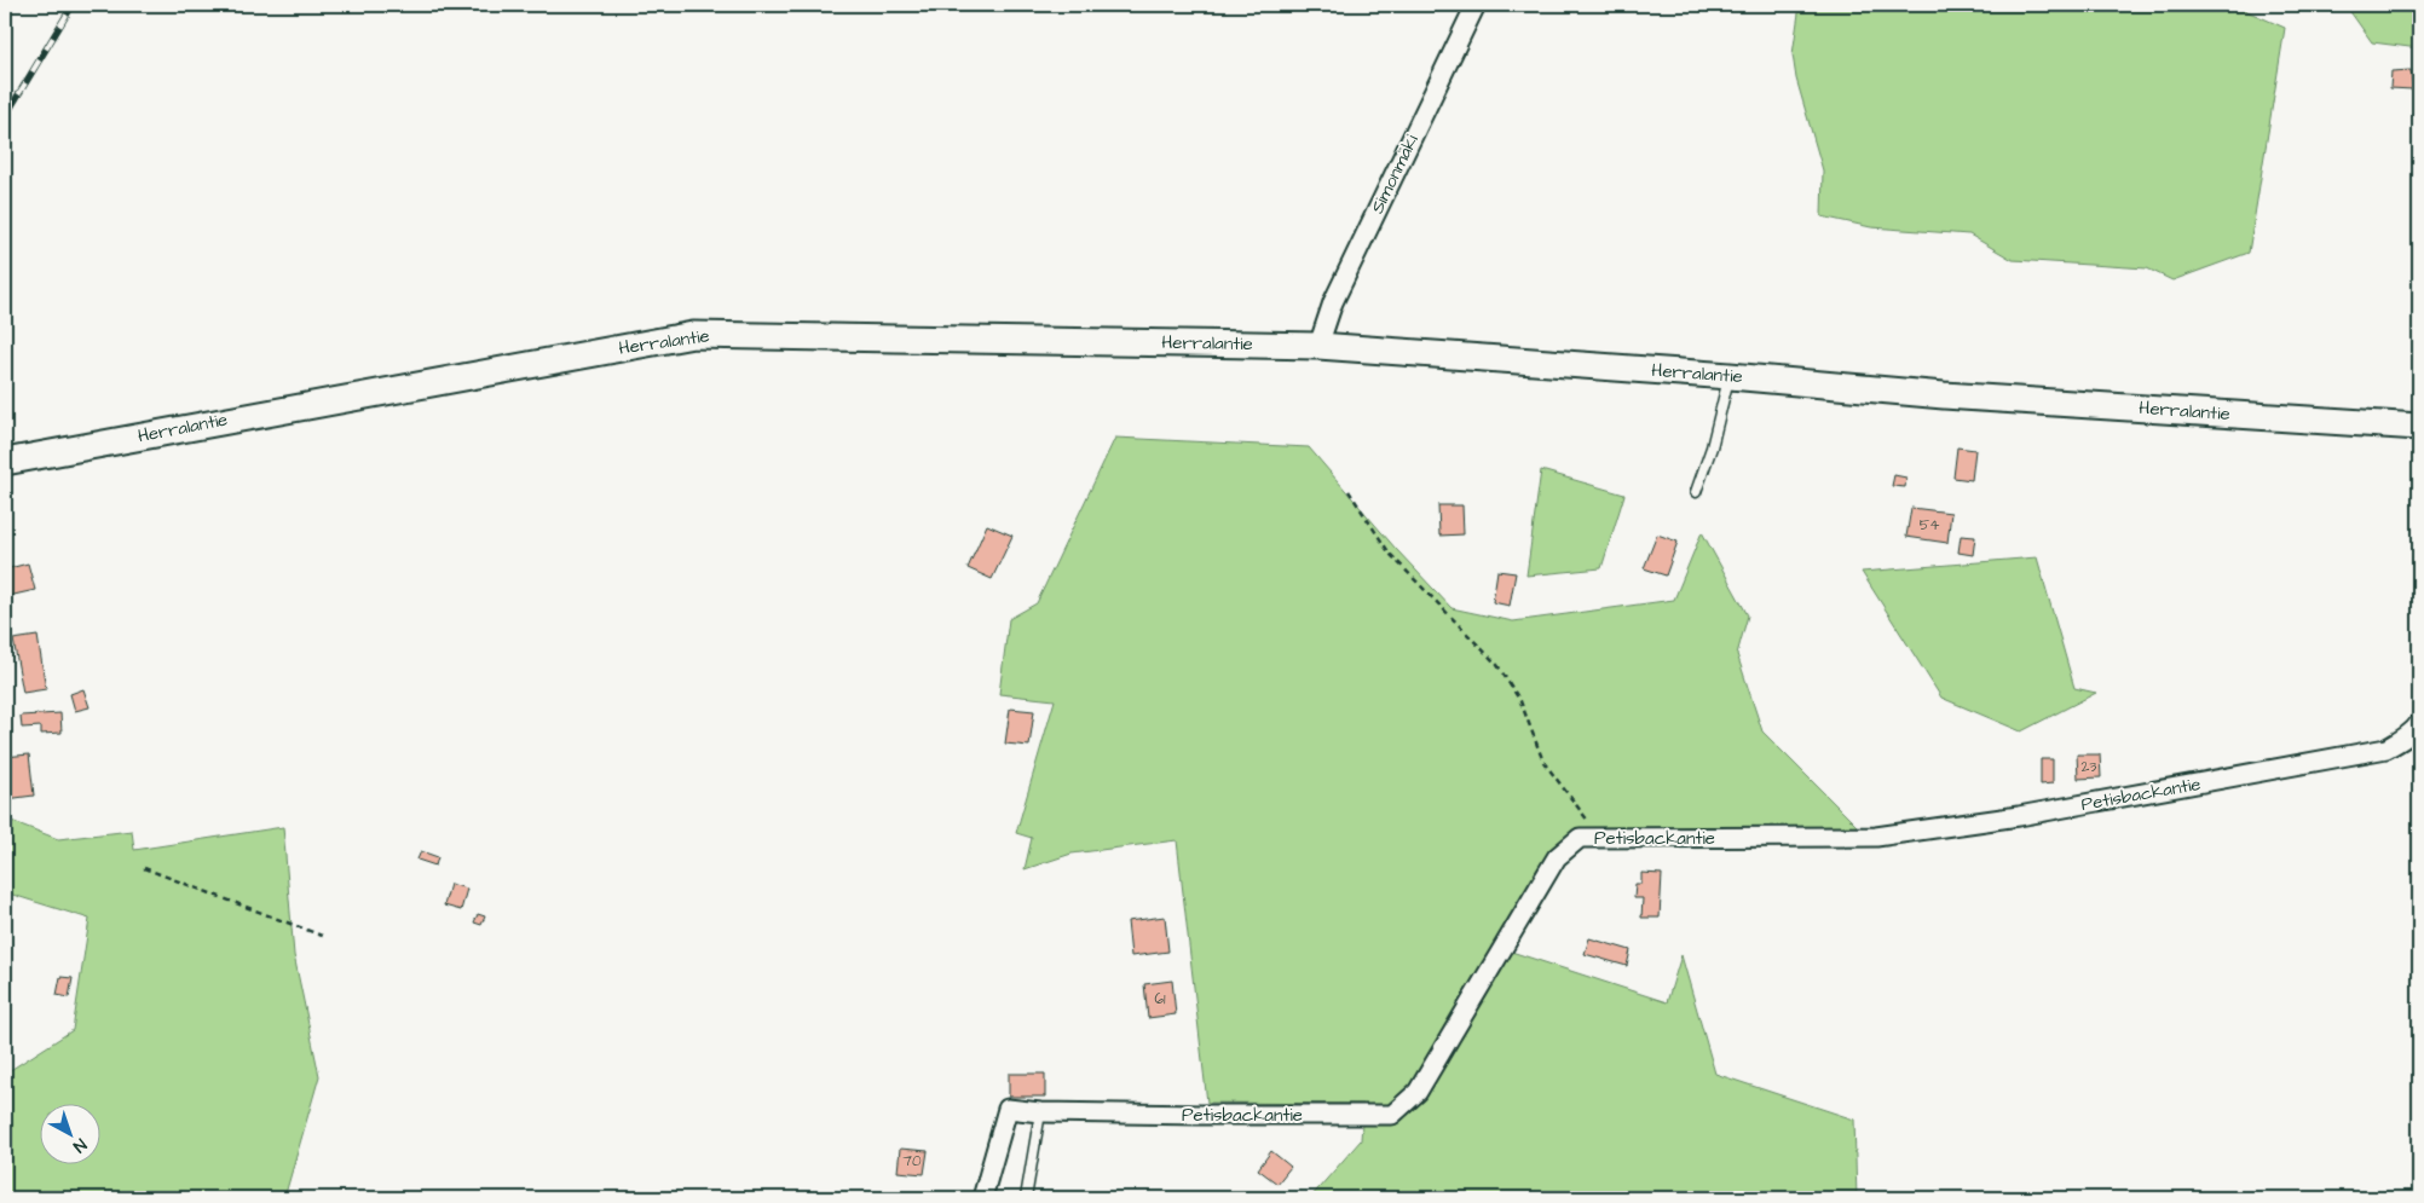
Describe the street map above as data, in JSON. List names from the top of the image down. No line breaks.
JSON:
{"streets":{"street":["Simonmäki","Herralantie","Petisbackantie"]},"crossings":[["Simonmäki","Herralantie"]],"house_numbers":["54","23","61","70"],"north":"bottom right"}
